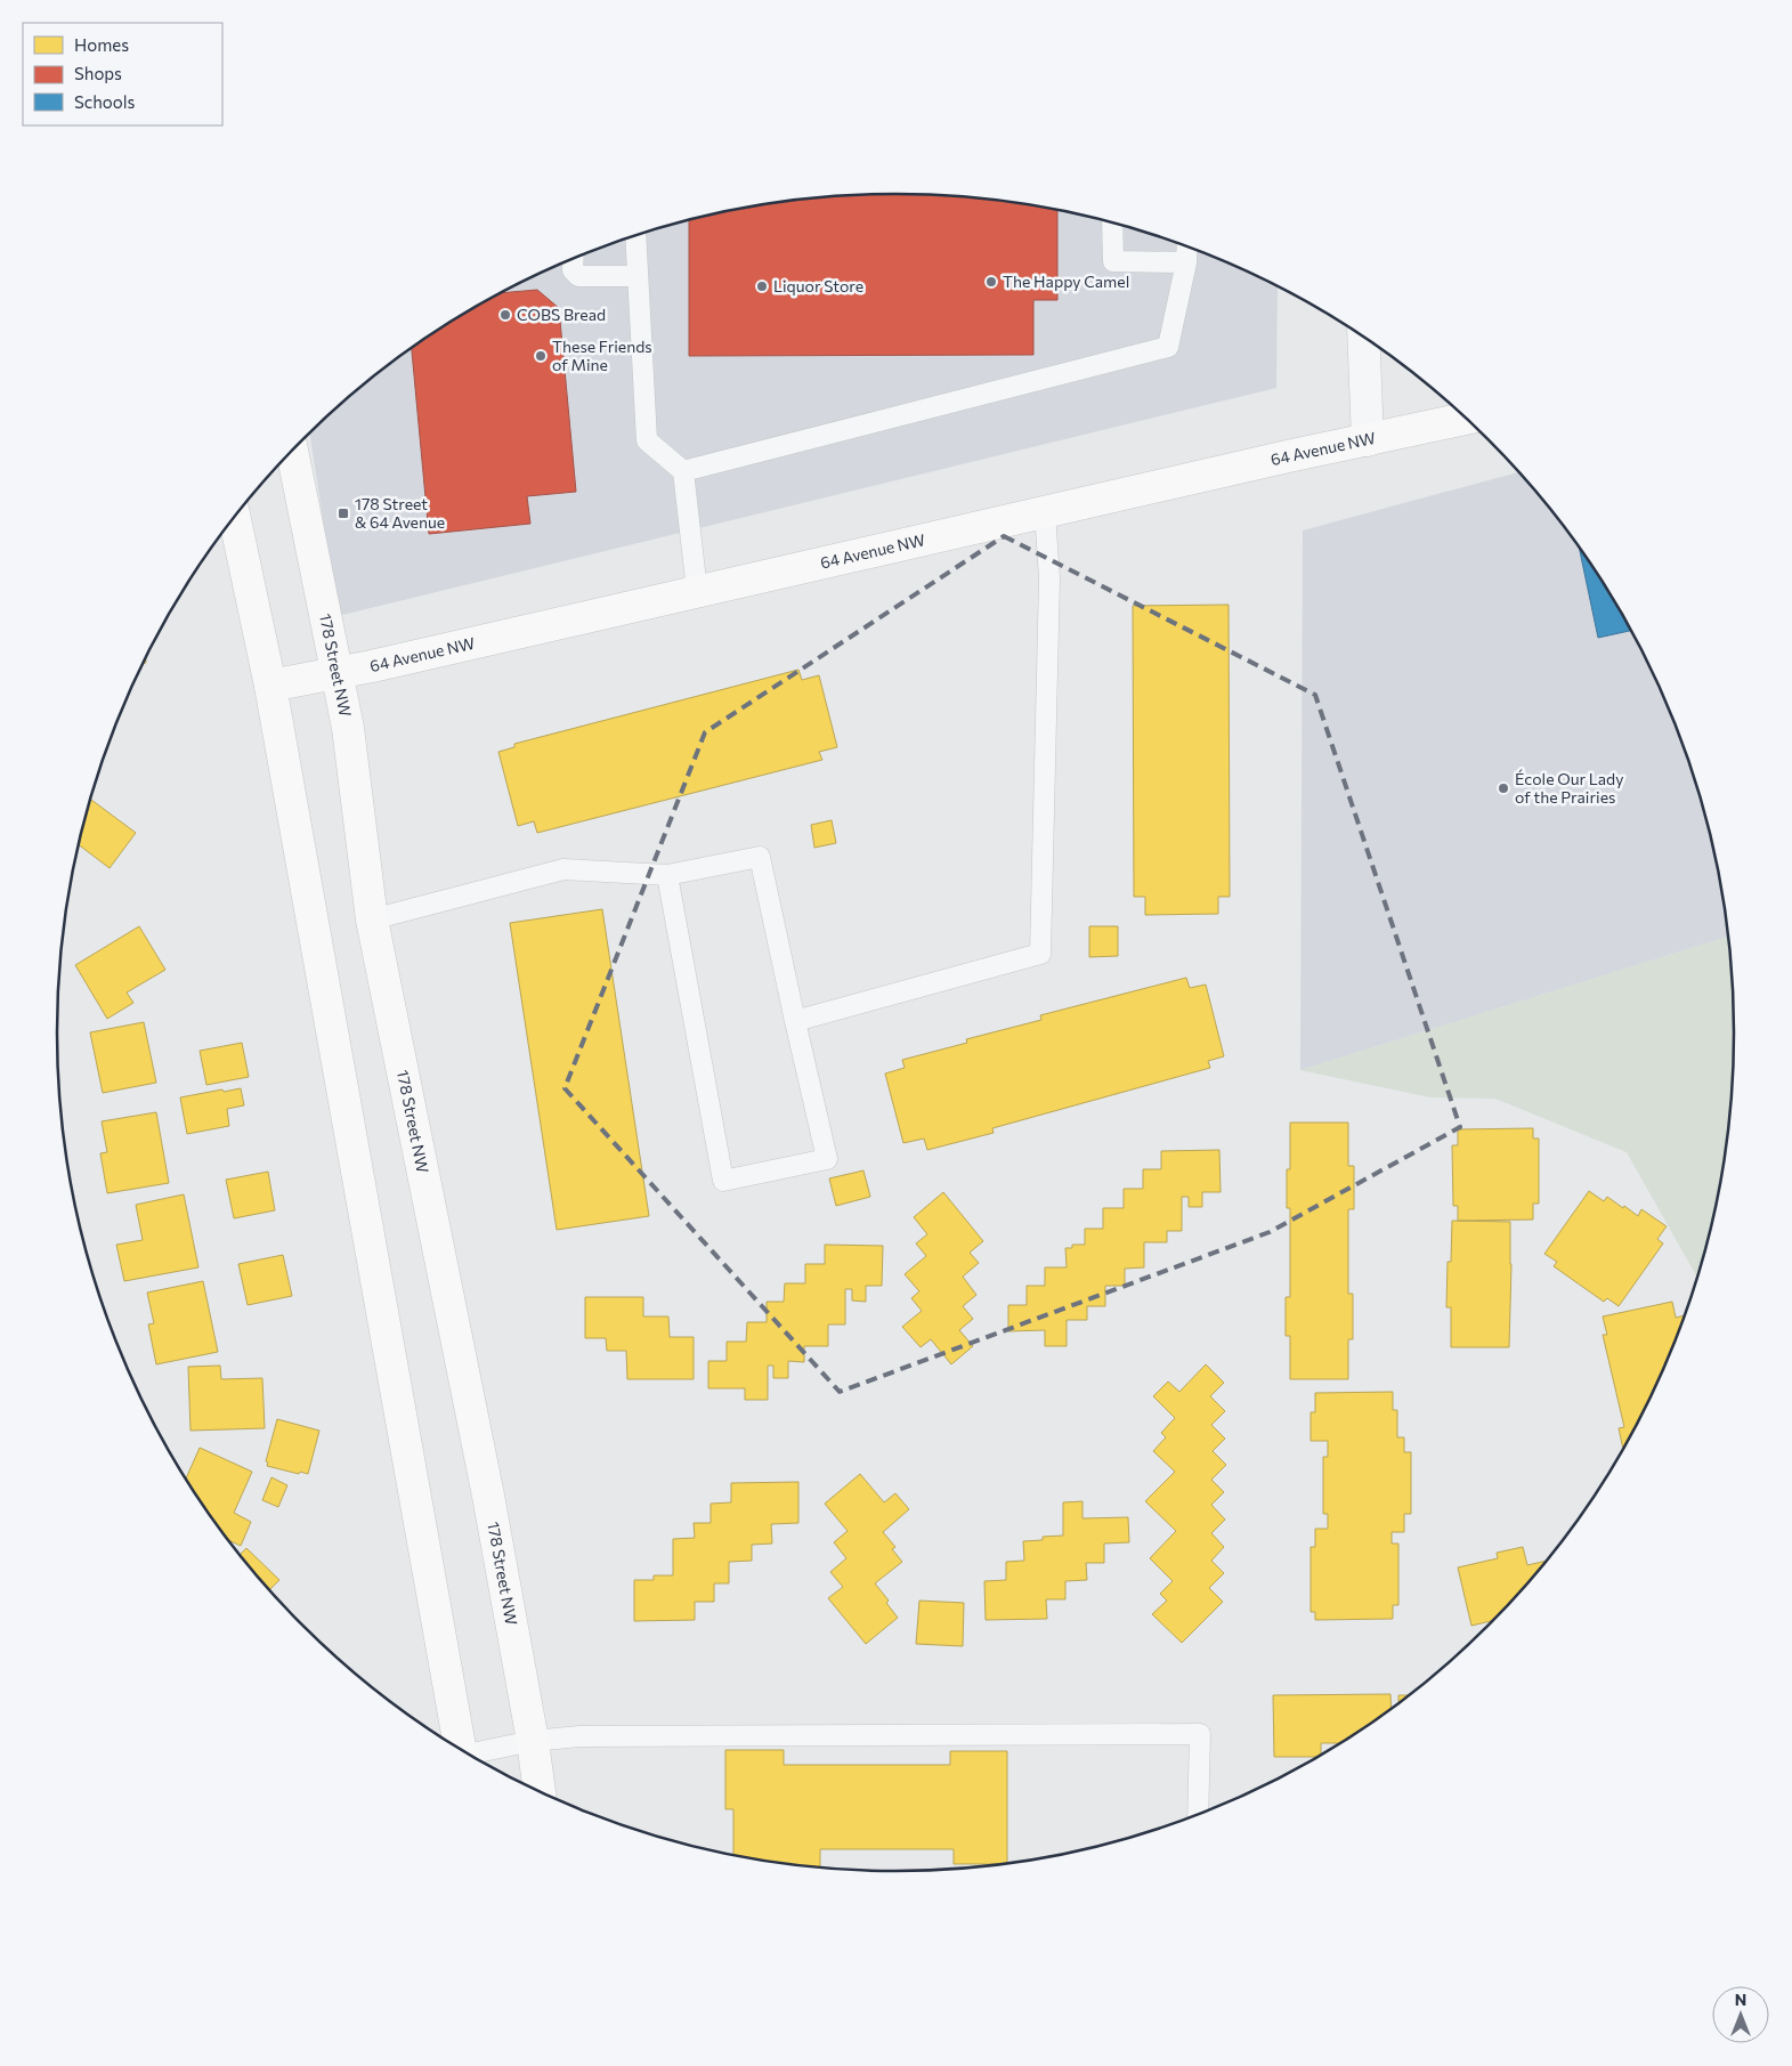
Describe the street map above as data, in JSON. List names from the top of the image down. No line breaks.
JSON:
{"streets":{"main road":["64 Avenue NW","178 Street NW"]},"crossings":[["64 Avenue NW","178 Street NW"]],"places":{"other":["The Happy Camel","Liquor Store","COBS Bread","These Friends of Mine","École Our Lady of the Prairies"],"transit":["178 Street & 64 Avenue"]},"legend":["Homes","Shops","Schools"],"north":"top"}
